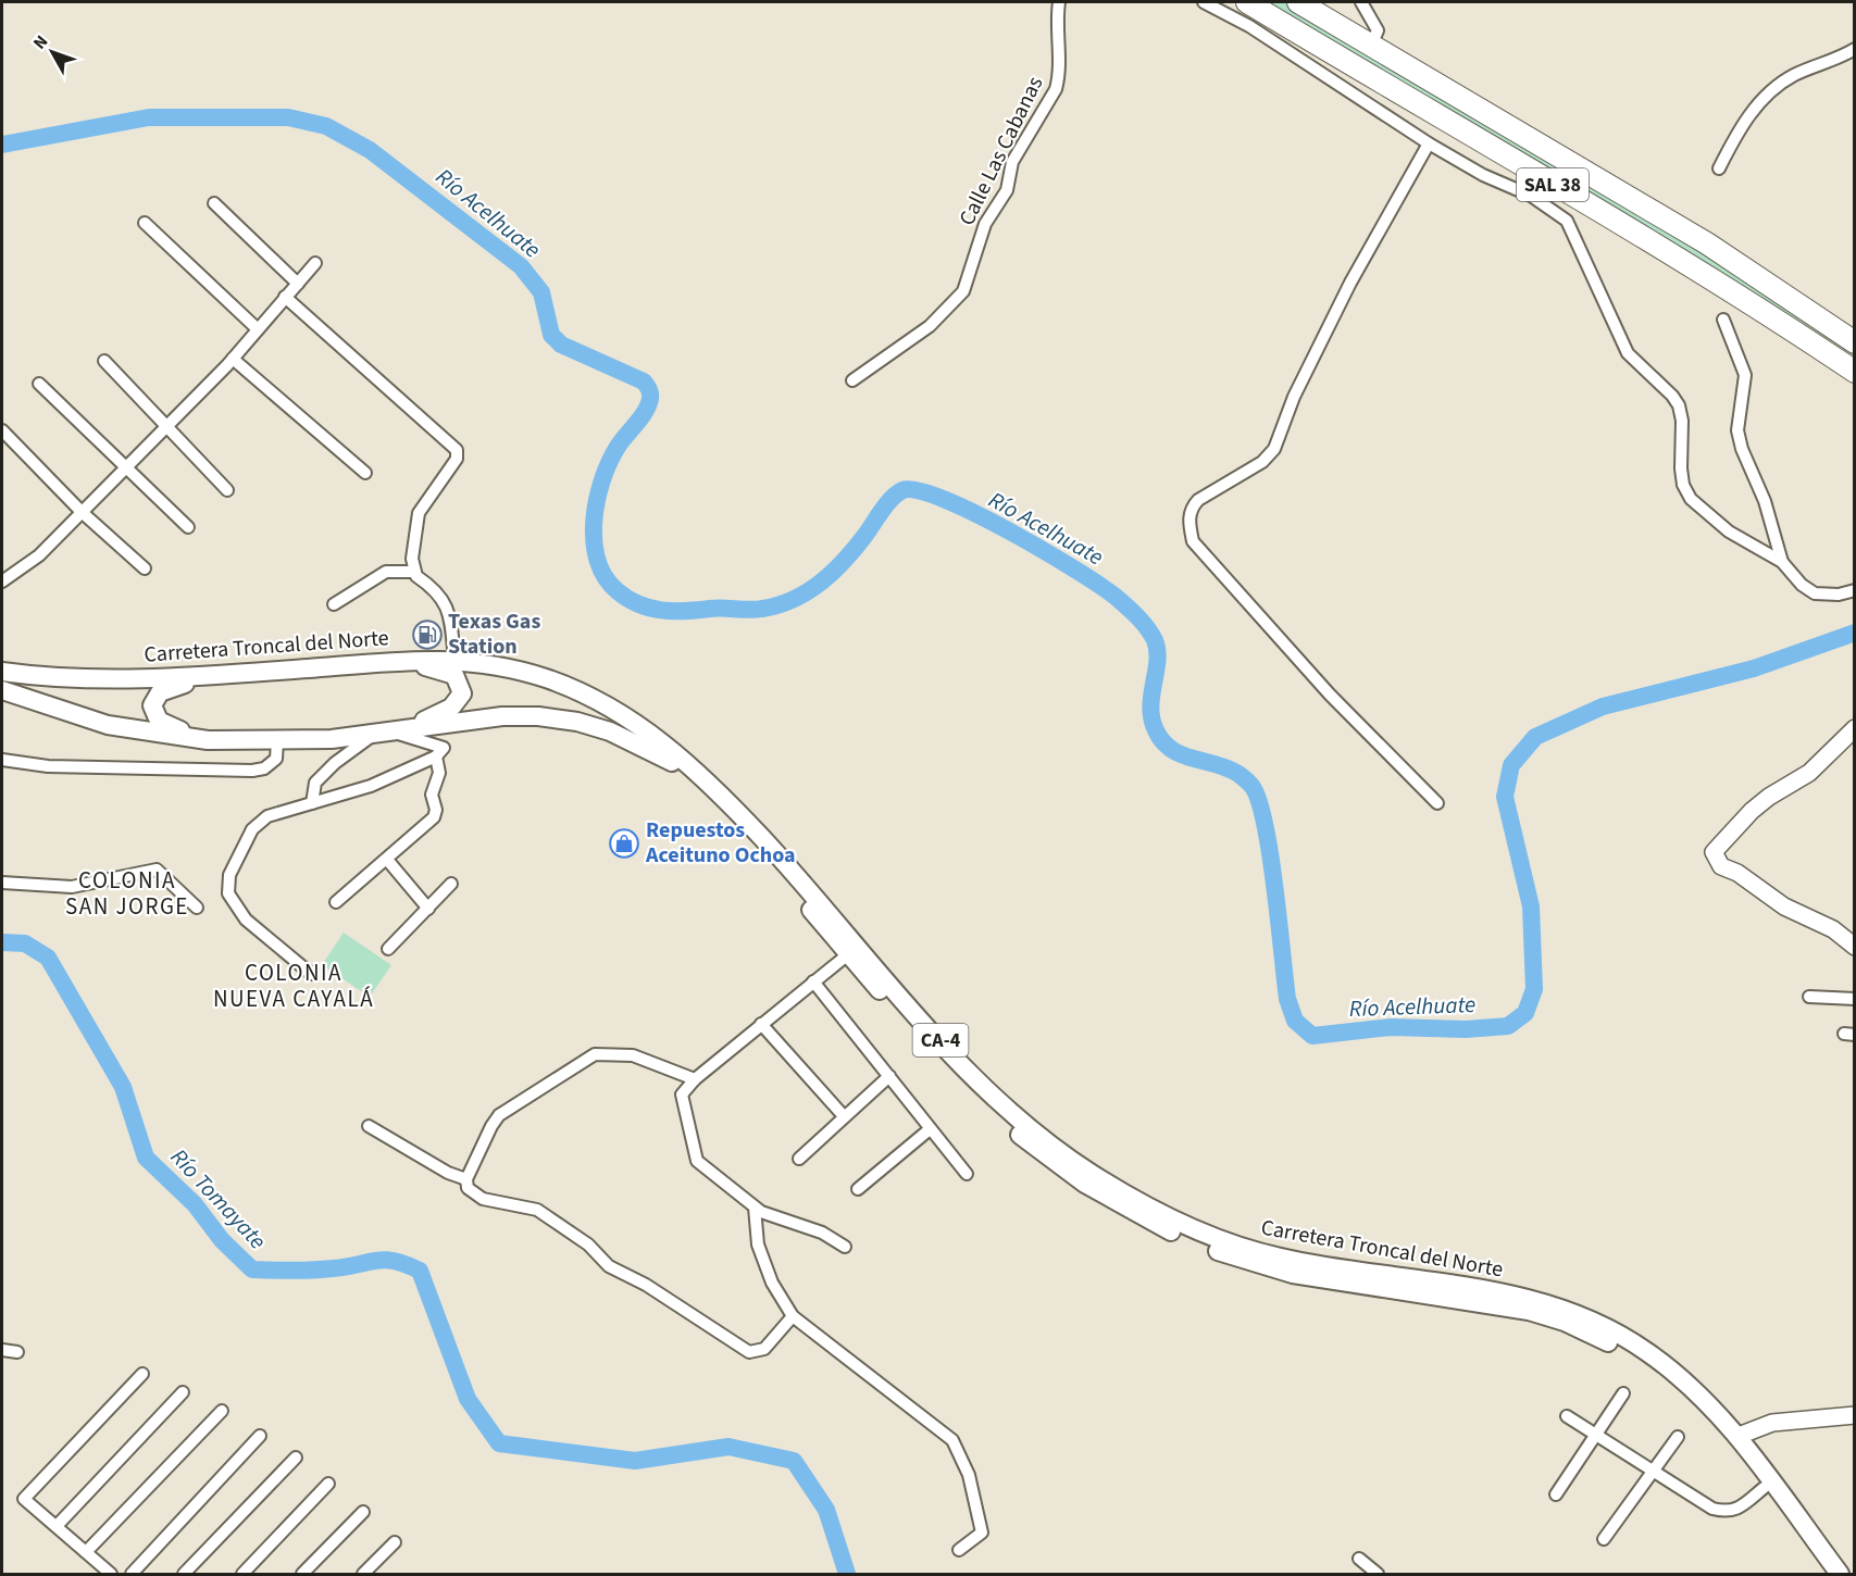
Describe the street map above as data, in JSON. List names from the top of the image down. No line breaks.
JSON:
{"streets":{"highway":["SAL 38"],"main road":["Carretera Troncal del Norte","CA-4"],"street":["Calle Las Cabanas"]},"districts":["COLONIA SAN JORGE","COLONIA NUEVA CAYALÁ"],"water":["Río Acelhuate","Río Tomayate"],"places":{"fuel station":["Texas Gas Station"],"shop":["Repuestos Aceituno Ochoa"]},"north":"top left"}
